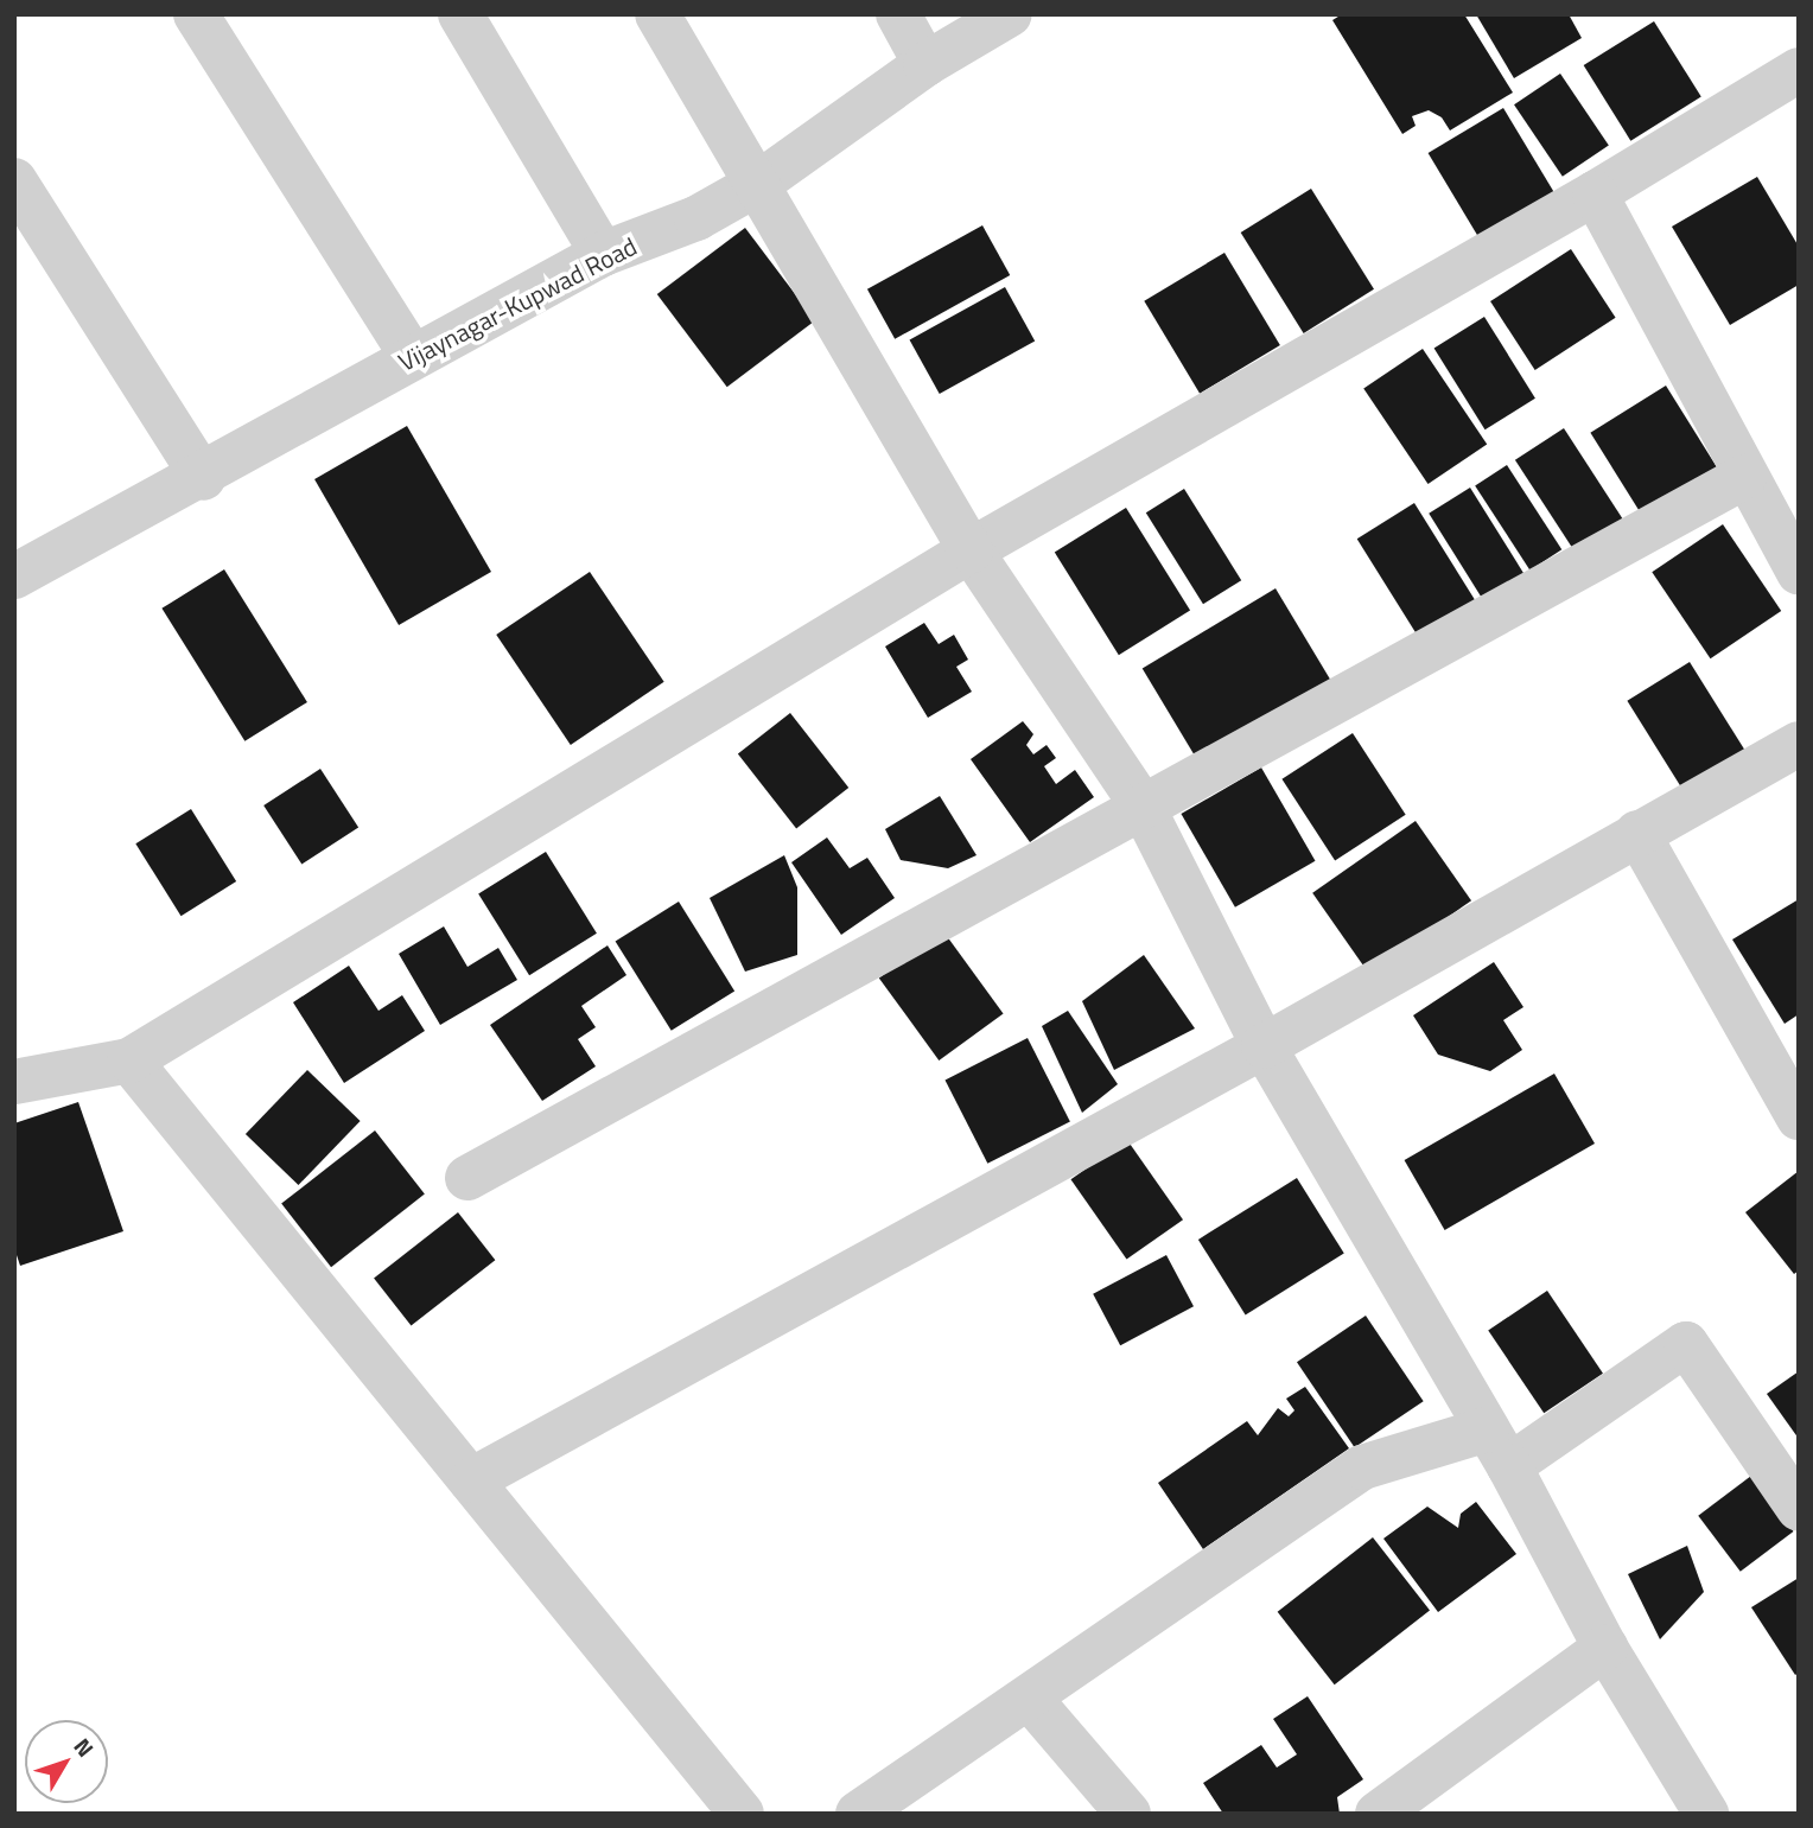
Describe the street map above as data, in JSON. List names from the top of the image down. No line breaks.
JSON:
{"streets":{"street":["Vijaynagar-Kupwad Road"]},"north":"top right"}
